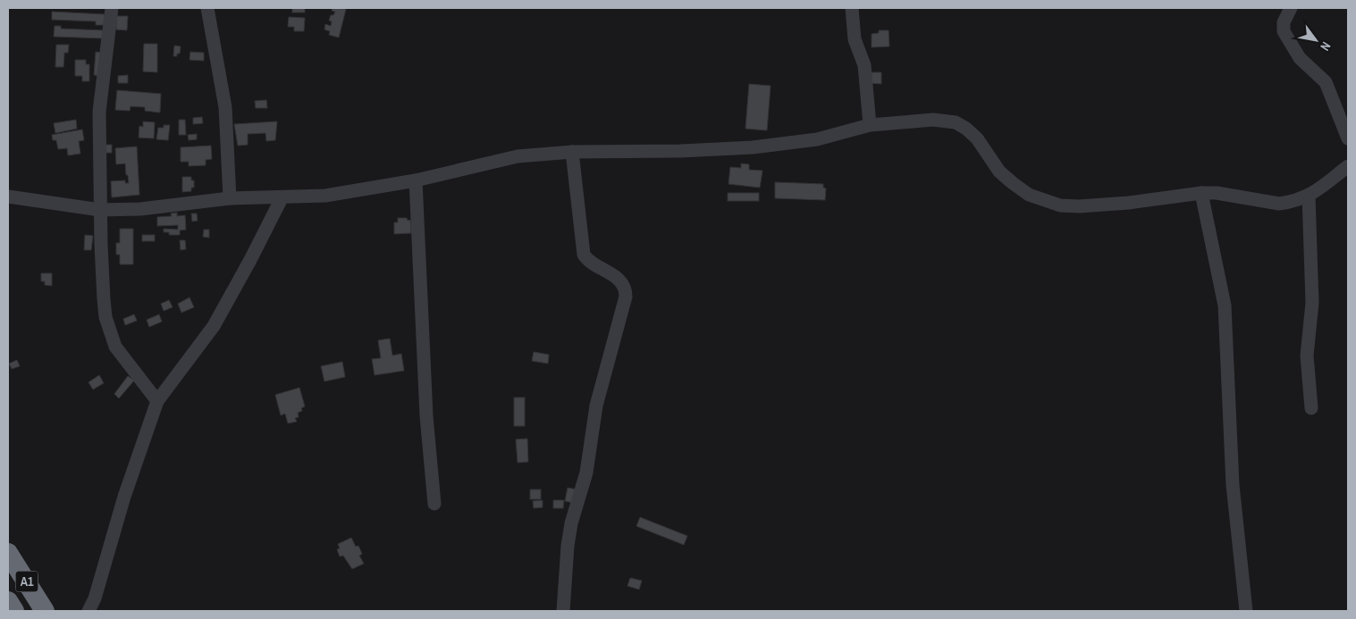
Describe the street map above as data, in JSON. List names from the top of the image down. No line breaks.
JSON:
{"streets":{"highway":["A1"]},"north":"bottom right"}
